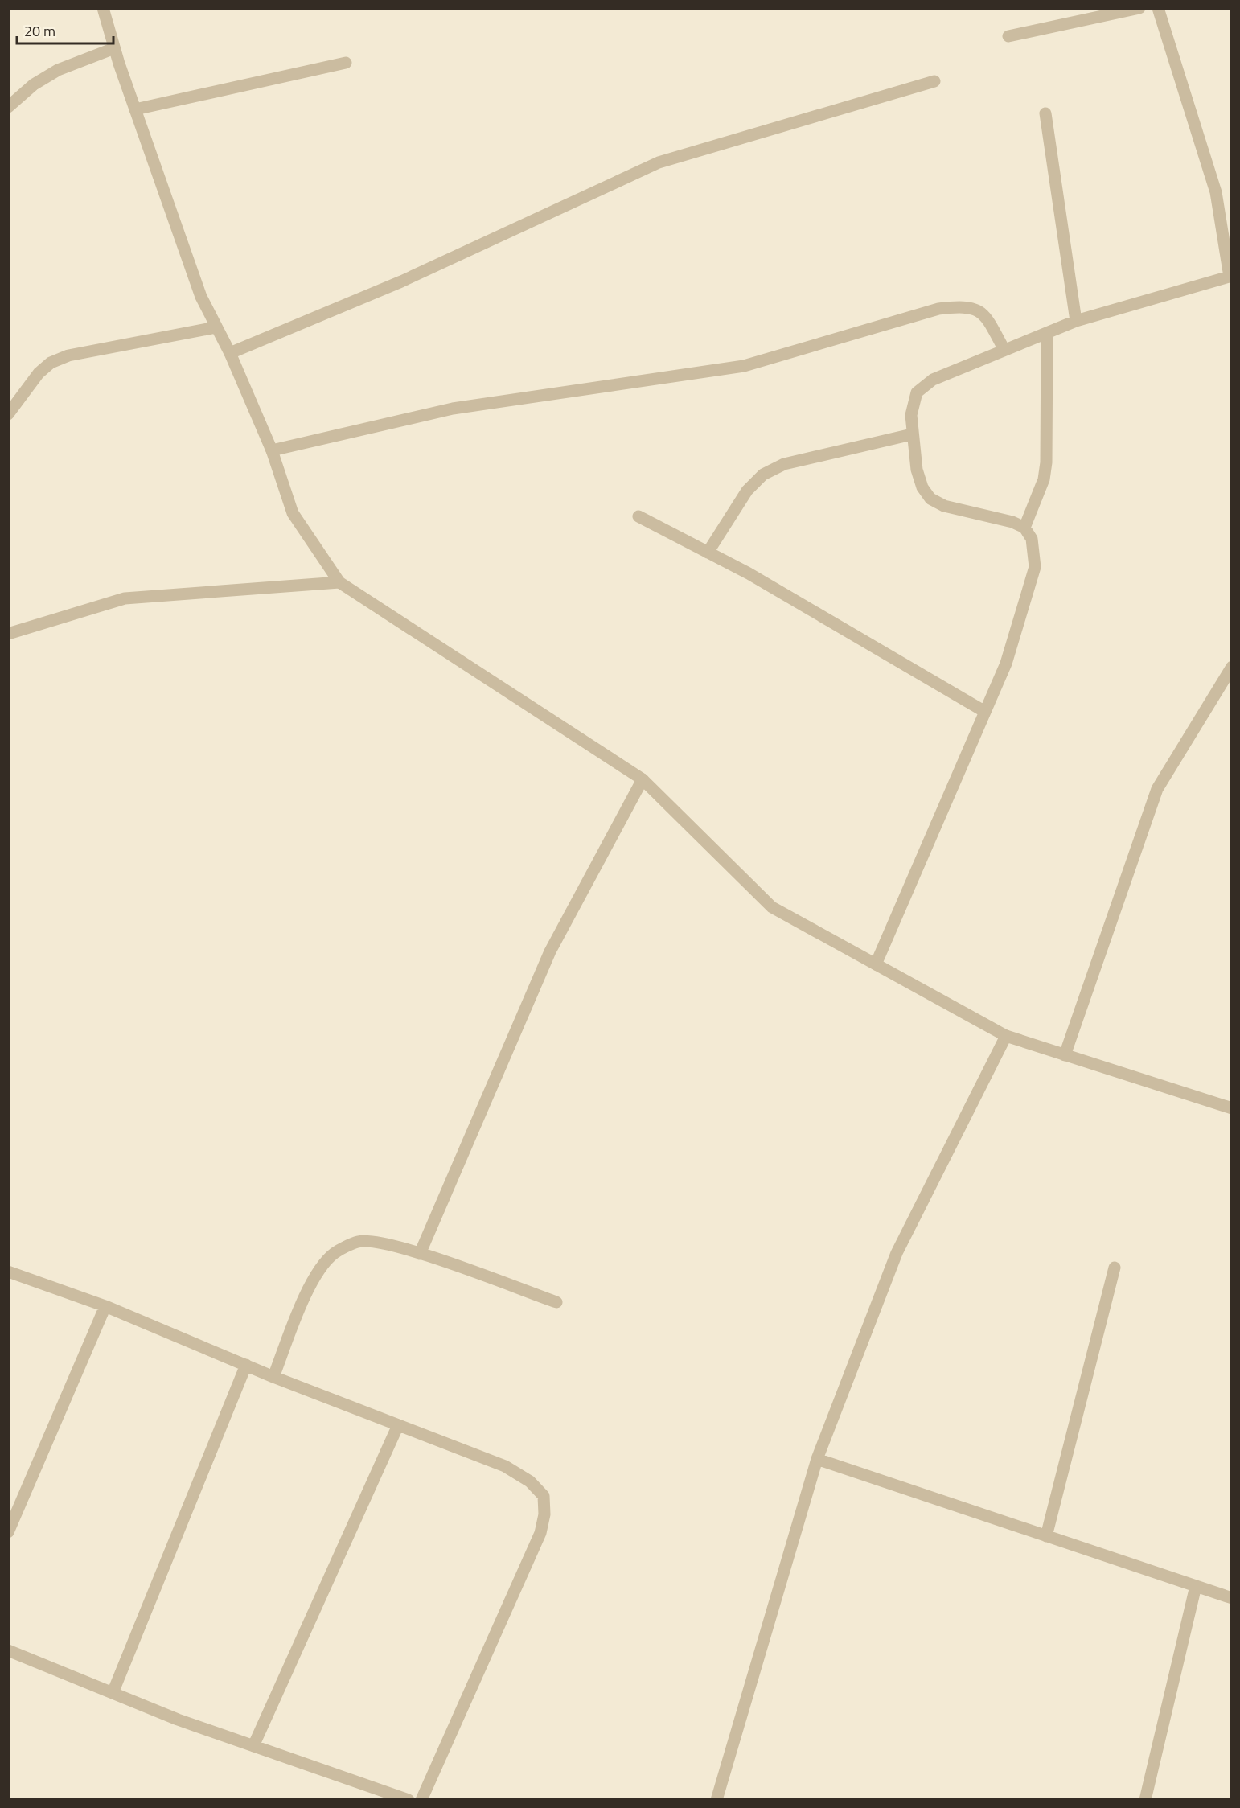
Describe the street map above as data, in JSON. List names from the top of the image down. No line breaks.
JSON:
{"scale_bar":"20 m"}
